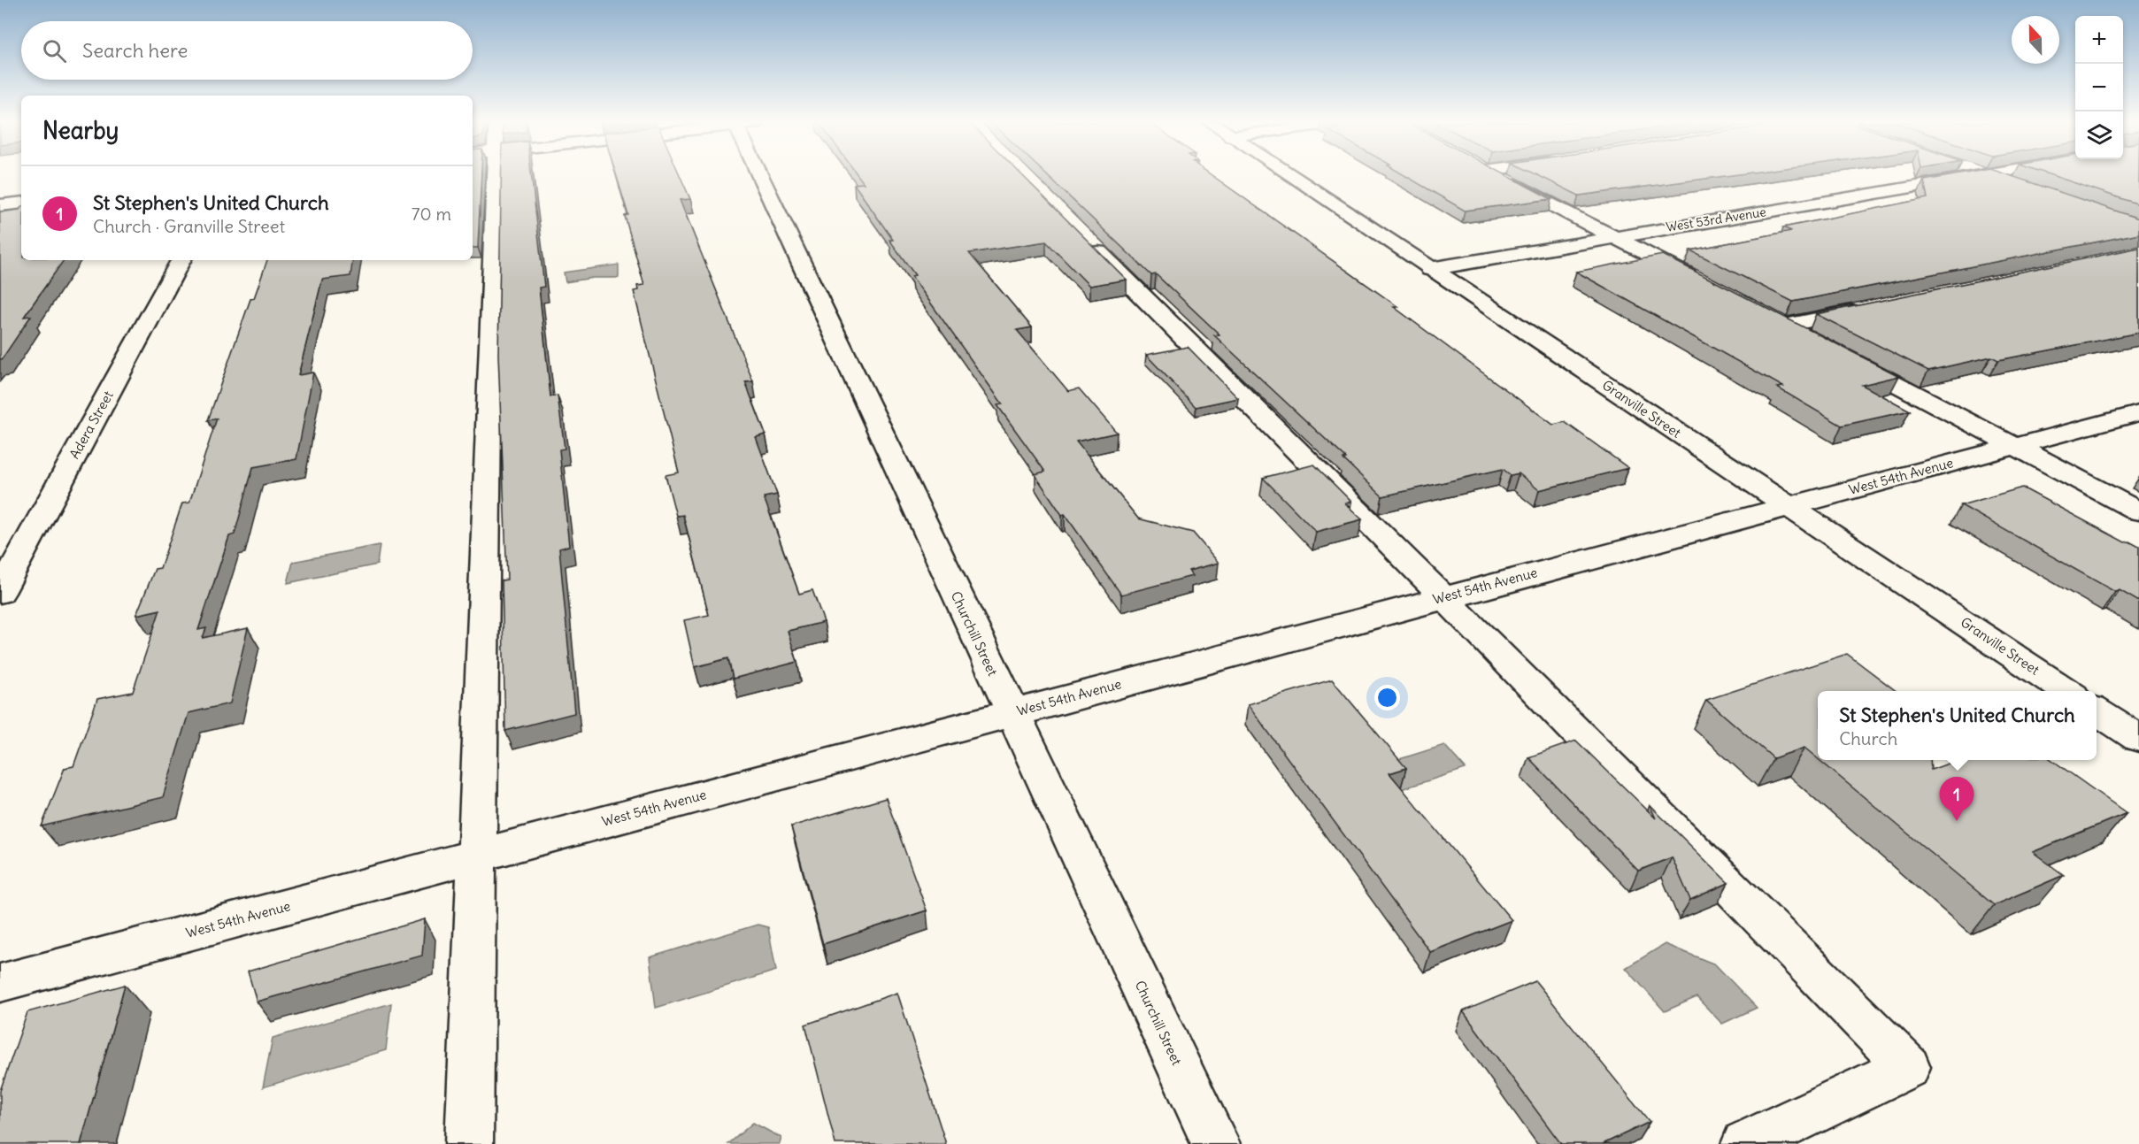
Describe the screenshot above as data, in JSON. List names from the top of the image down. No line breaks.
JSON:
{"streets":{"main road":["West 53rd Avenue","Granville Street","Adera Street","West 54th Avenue","Churchill Street"]},"crossings":[["West 53rd Avenue","Granville Street"],["Granville Street","West 54th Avenue"],["West 54th Avenue","Churchill Street"]],"north":"top","page":{"map_buttons":["+","−"],"search":"Search here","heading":"Nearby","list":[{"mark":"1","name":"St Stephen's United Church","note":"Church · Granville Street","value":"70 m"}],"popup":["St Stephen's United Church","Church"],"pins":"1"}}
